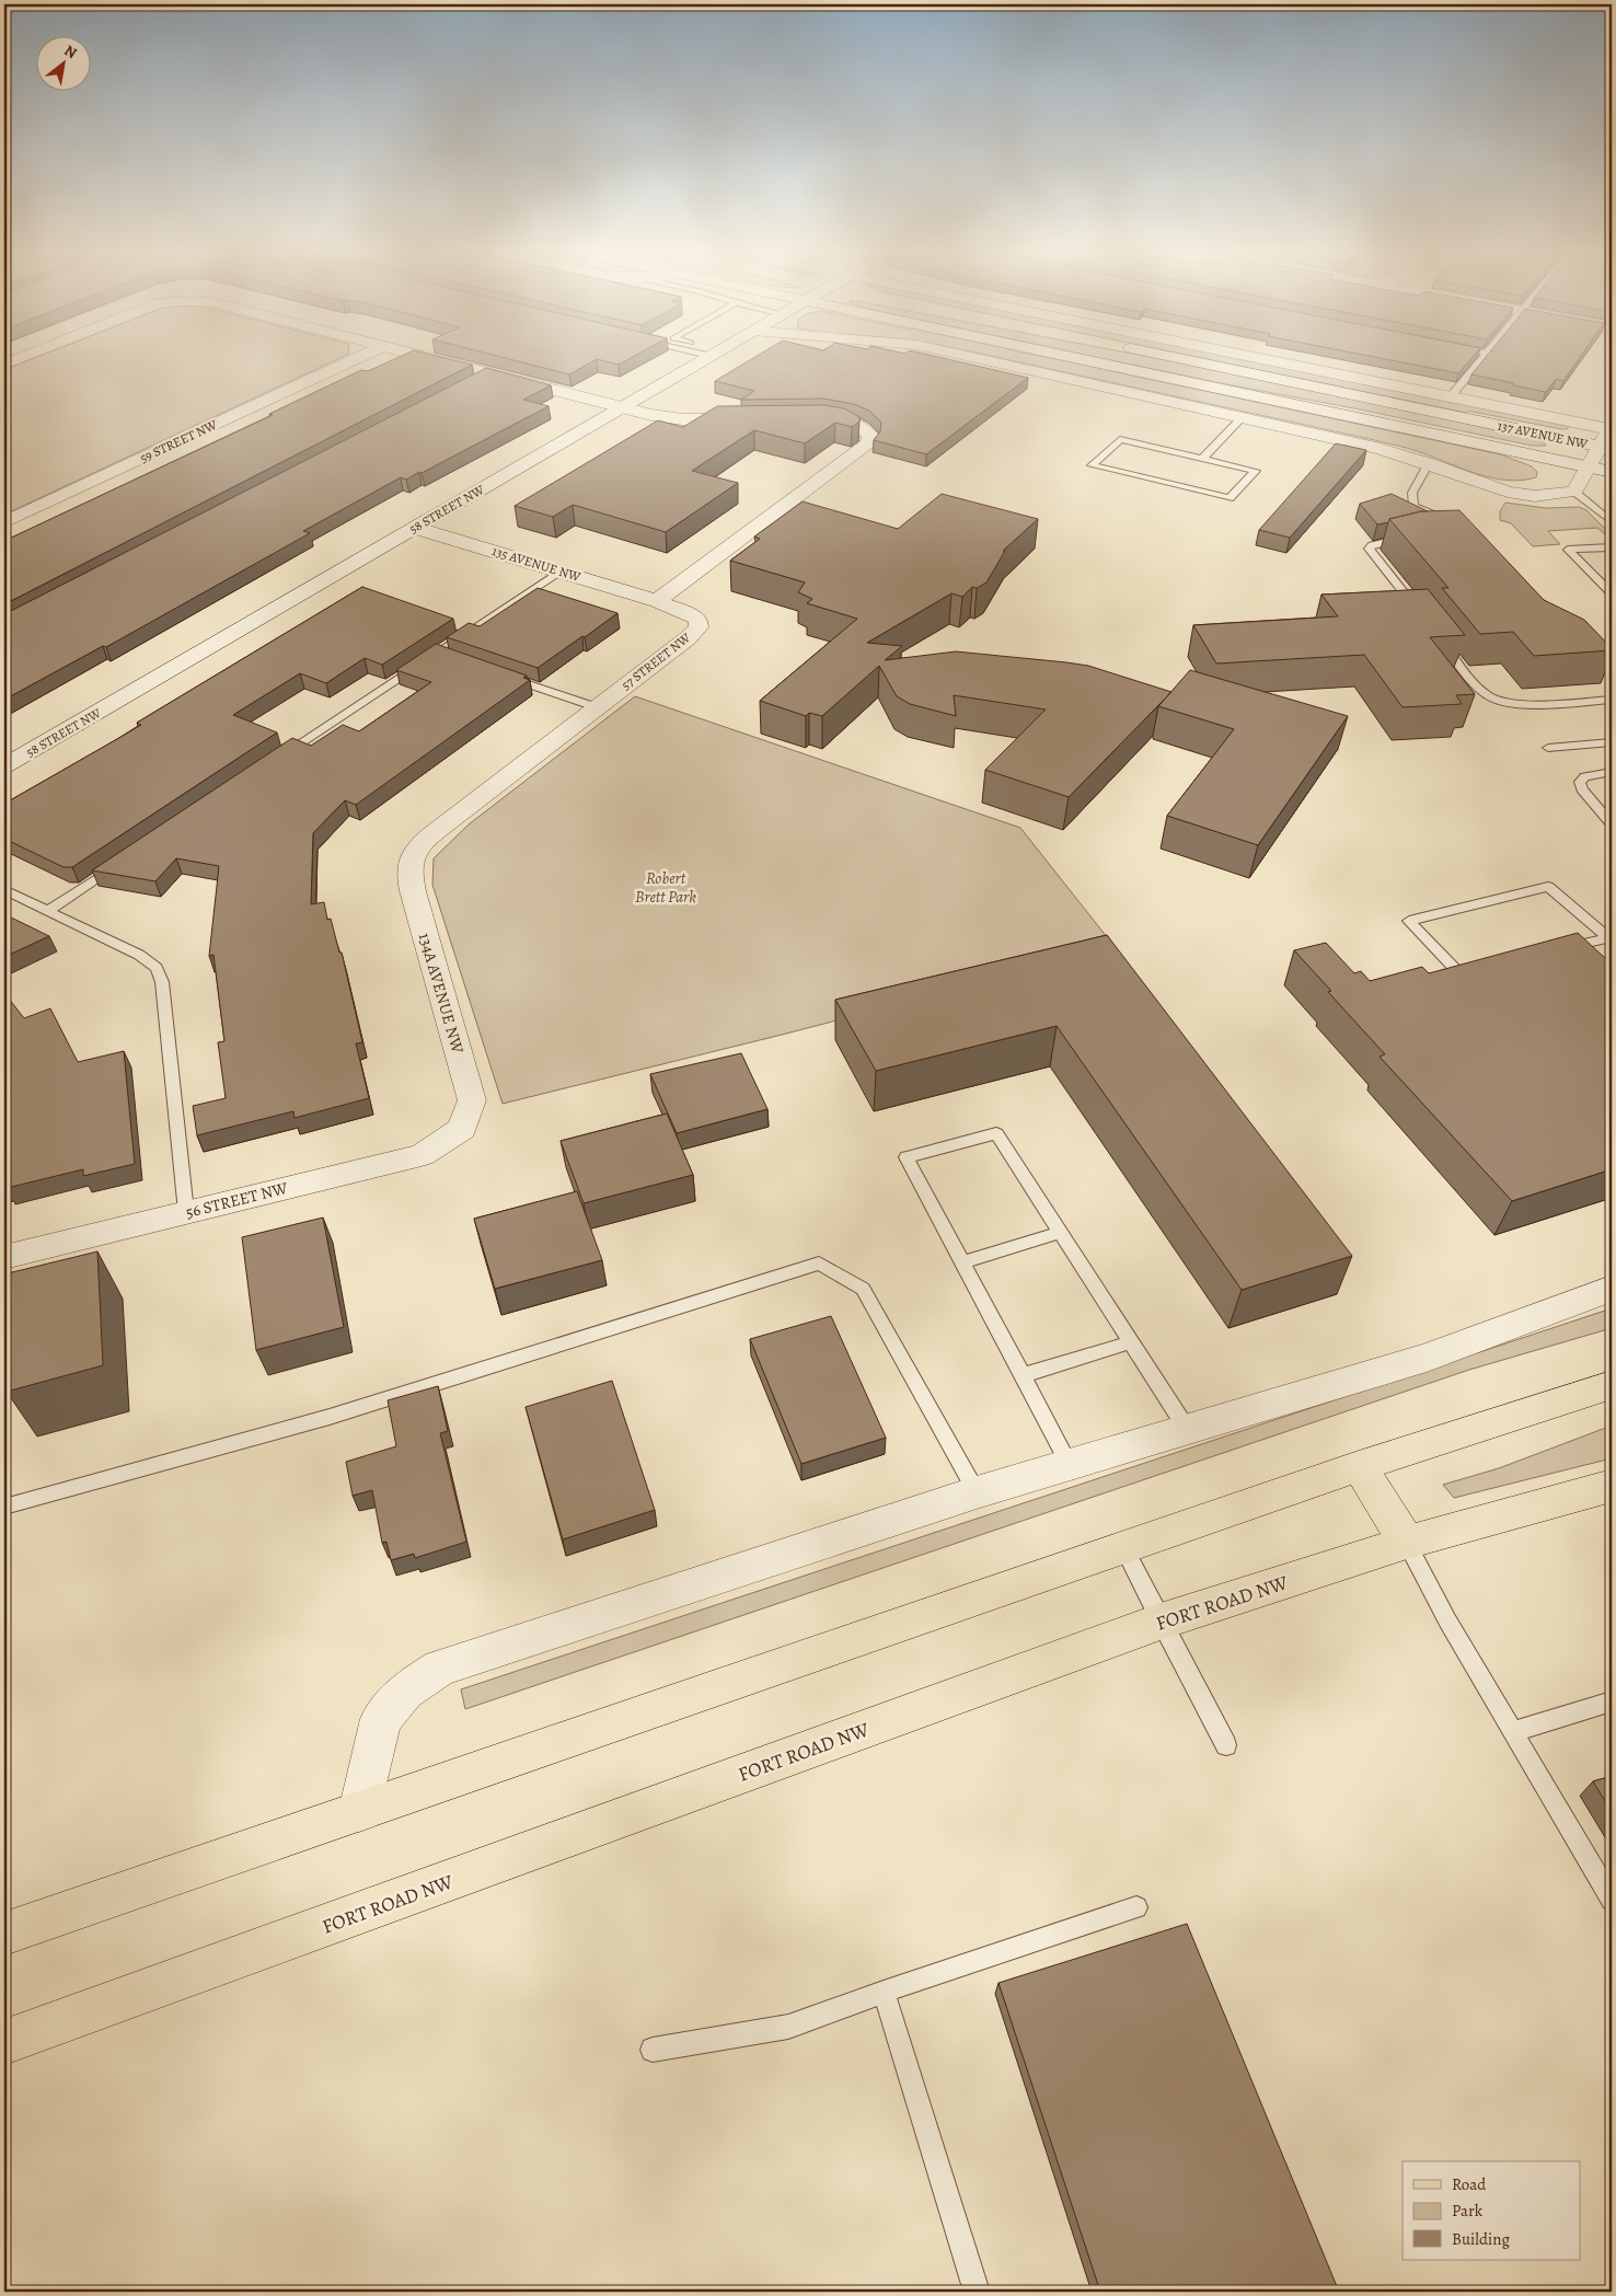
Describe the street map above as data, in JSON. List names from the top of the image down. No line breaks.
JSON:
{"streets":{"main road":["FORT ROAD NW"],"street":["137 AVENUE NW","59 STREET NW","58 STREET NW","135 AVENUE NW","57 STREET NW","134A AVENUE NW","56 STREET NW"]},"crossings":[["58 STREET NW","135 AVENUE NW"],["135 AVENUE NW","57 STREET NW"],["57 STREET NW","134A AVENUE NW"],["134A AVENUE NW","56 STREET NW"]],"parks":["Robert Brett Park"],"legend":["Road","Park","Building"],"north":"top right"}
